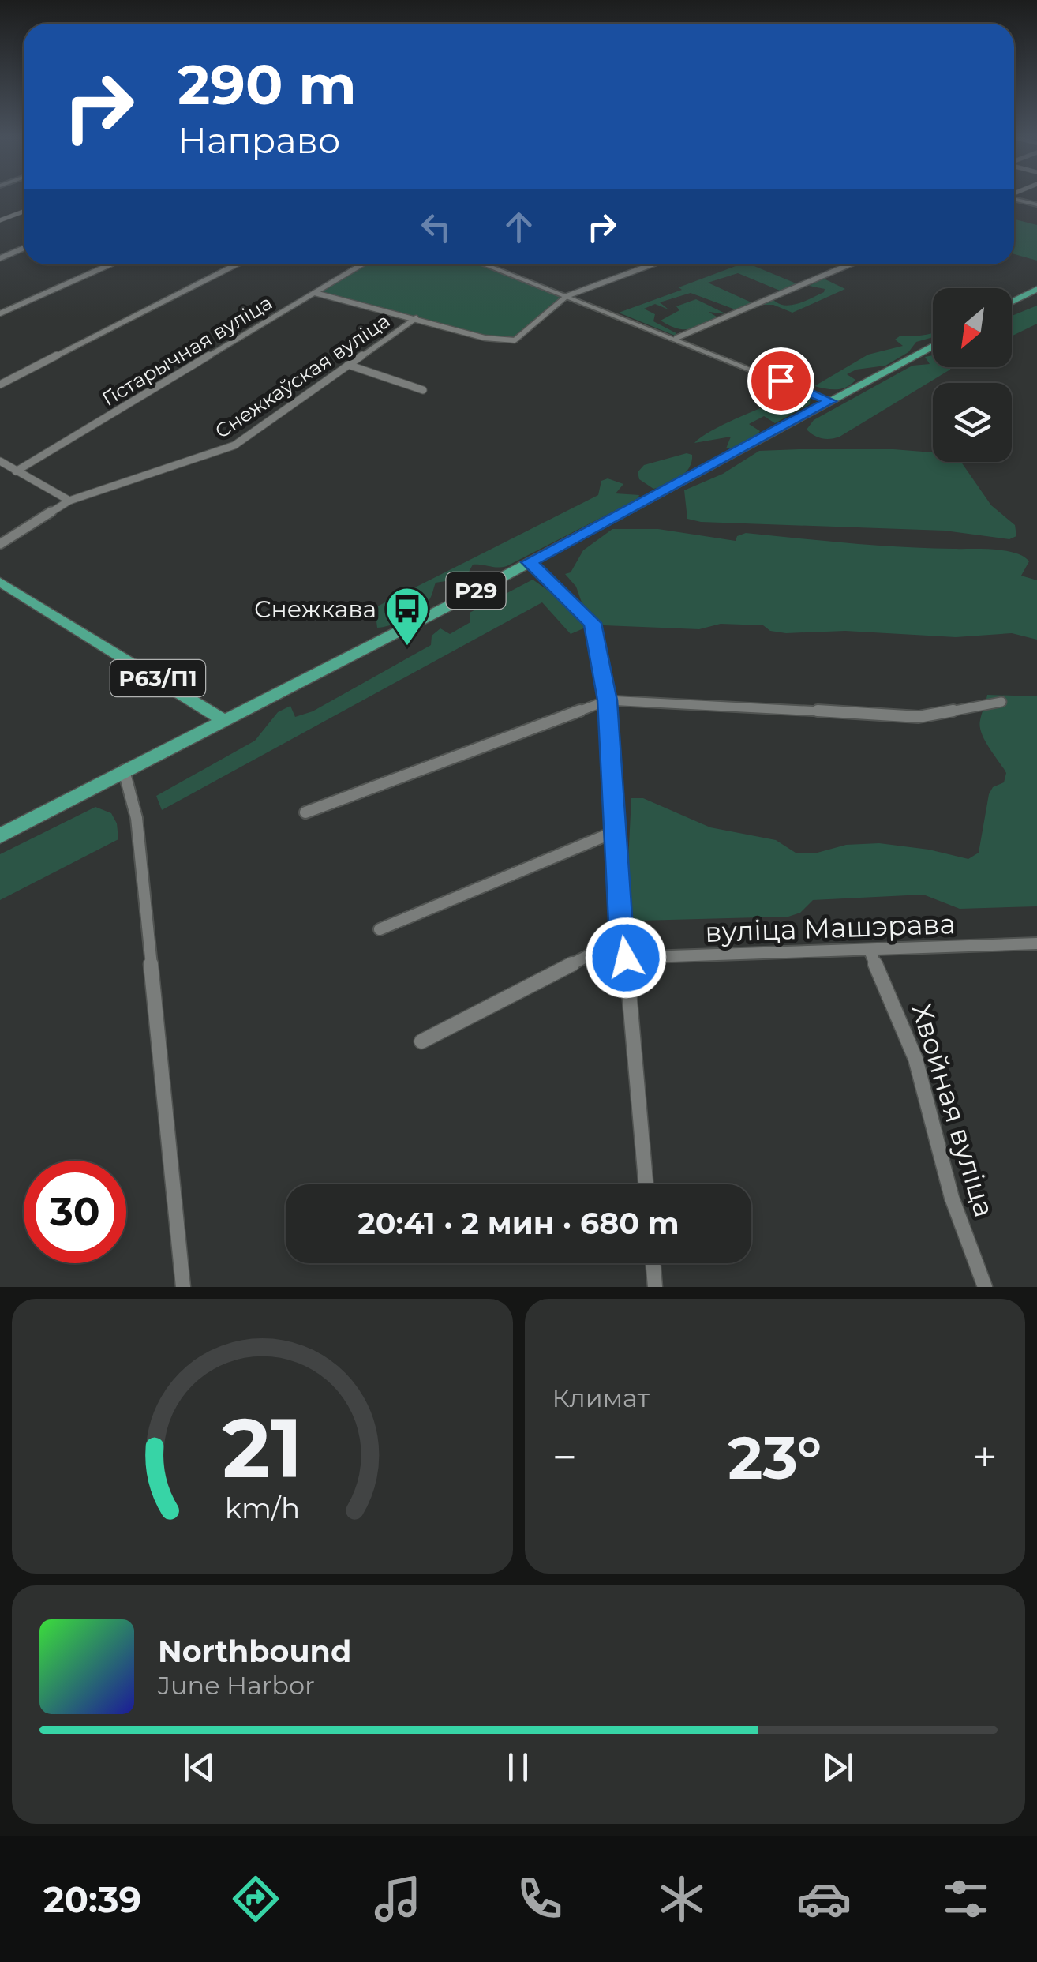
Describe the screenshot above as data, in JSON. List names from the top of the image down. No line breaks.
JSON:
{"streets":{"main road":["Р29","Р63/П1"],"street":["Гістарычная вуліца","Снежкаўская вуліца","вуліца Машэрава","Хвойная вуліца"]},"crossings":[["Р29","Р63/П1"],["вуліца Машэрава","Хвойная вуліца"]],"places":{"bus stop":["Снежкава"]},"north":"bottom left","page":{"turn":["290 m","Направо"],"limit":"30","trip":"20:41 · 2 мин · 680 m","tile":"Климат","heat":["−","23°","+"],"song":["Northbound","June Harbor"],"tabs":"20:39","gauge":["21","km/h"]}}
